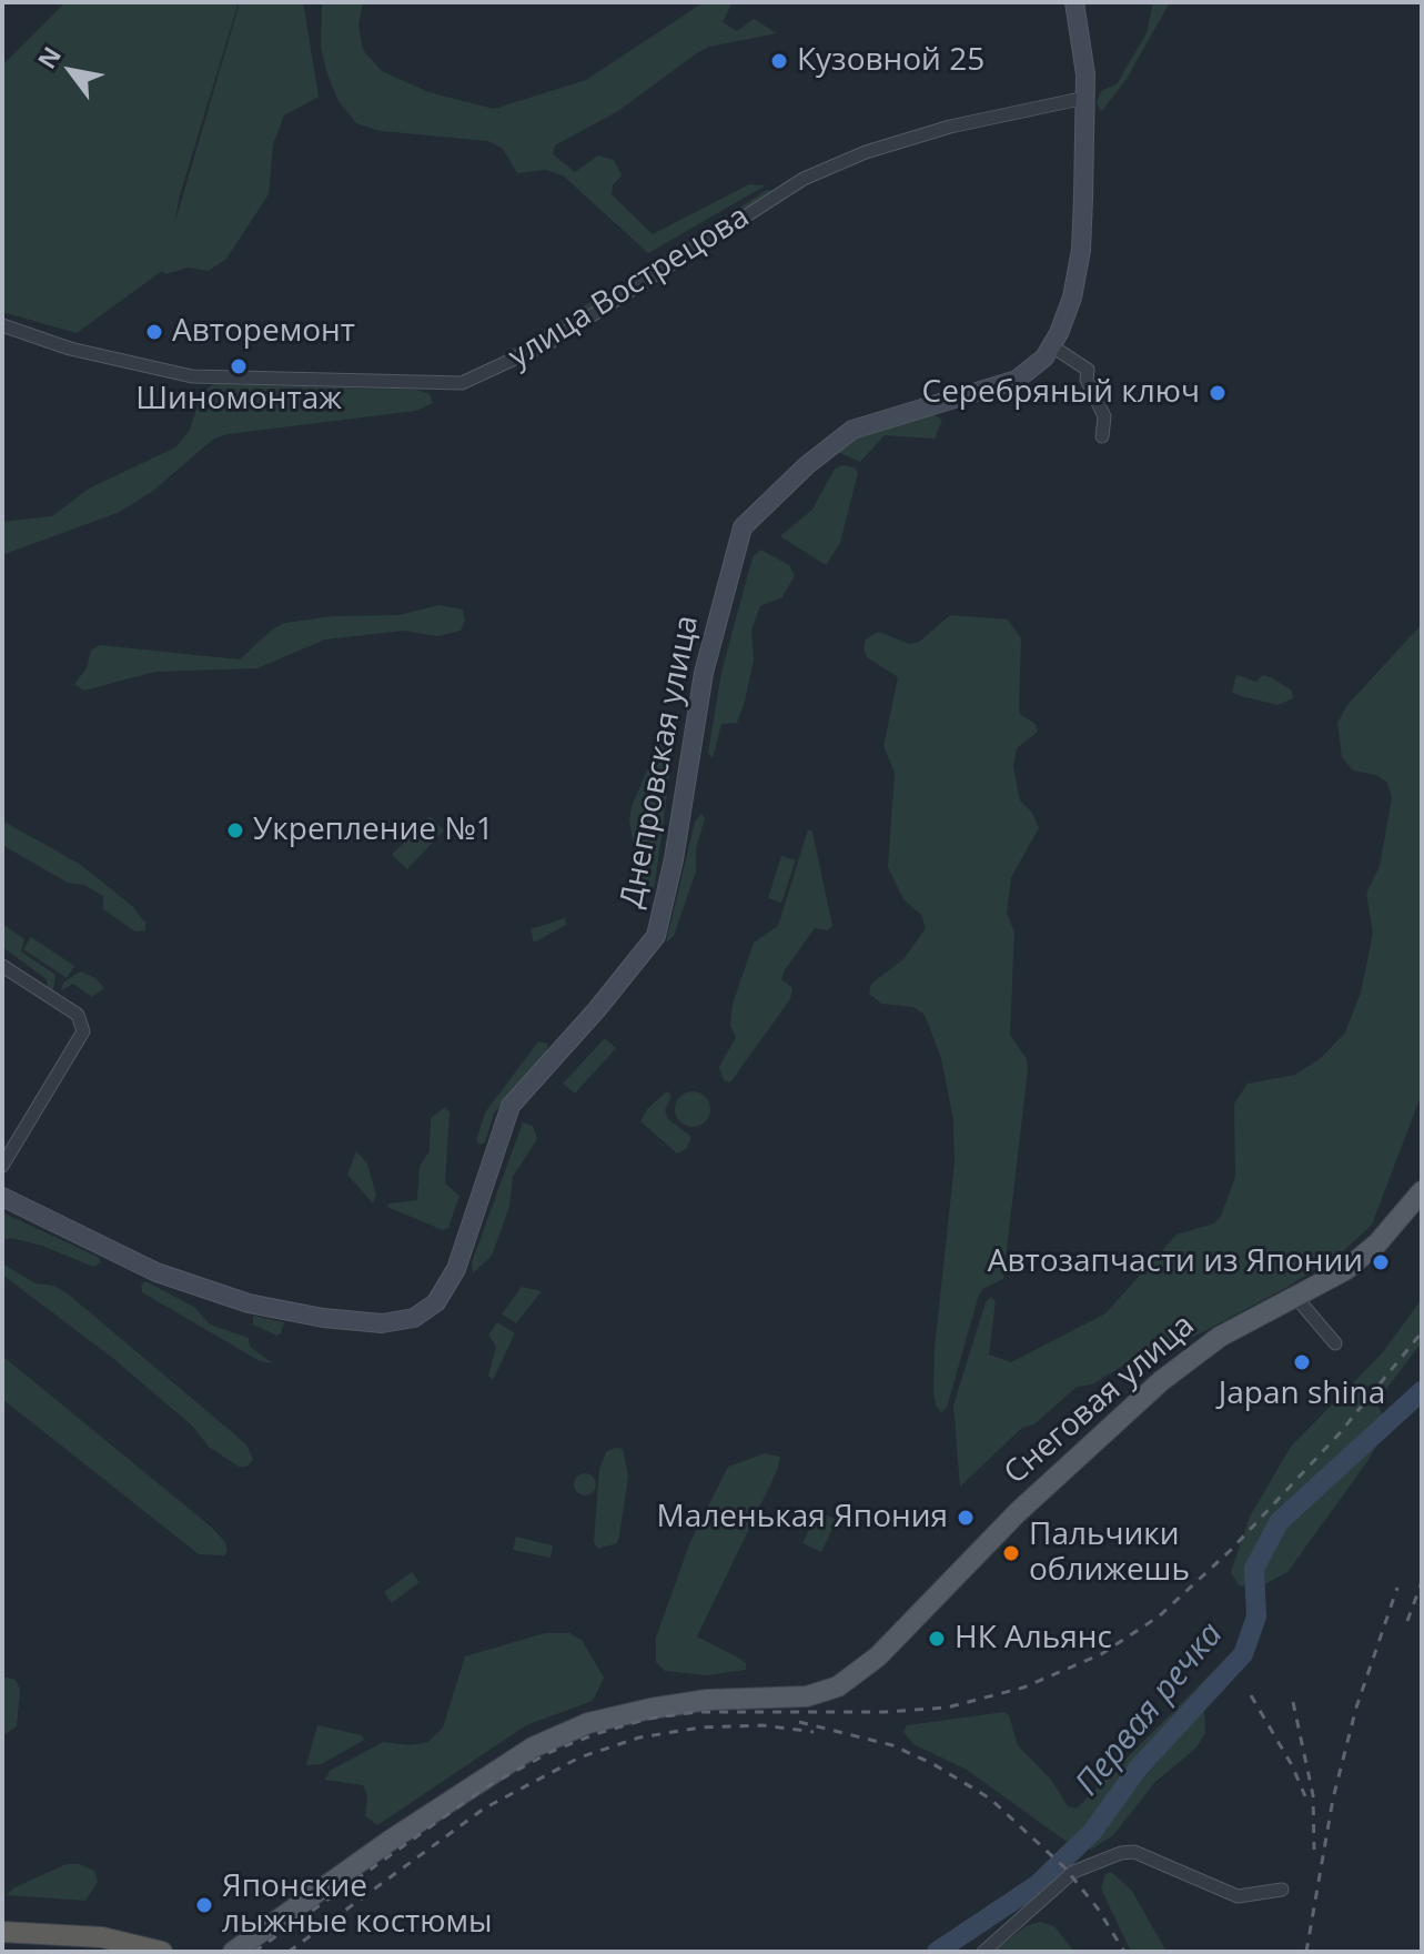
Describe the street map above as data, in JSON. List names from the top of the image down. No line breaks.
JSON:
{"streets":{"main road":["Днепровская улица","Снеговая улица"],"street":["улица Вострецова"]},"crossings":[["улица Вострецова","Днепровская улица"]],"water":["Первая речка"],"places":["Кузовной 25","Авторемонт","Шиномонтаж","Серебряный ключ","Укрепление №1","Автозапчасти из Японии","Japan shina","Маленькая Япония","Пальчики оближешь","НК Альянс","Японские лыжные костюмы"],"north":"top left"}
